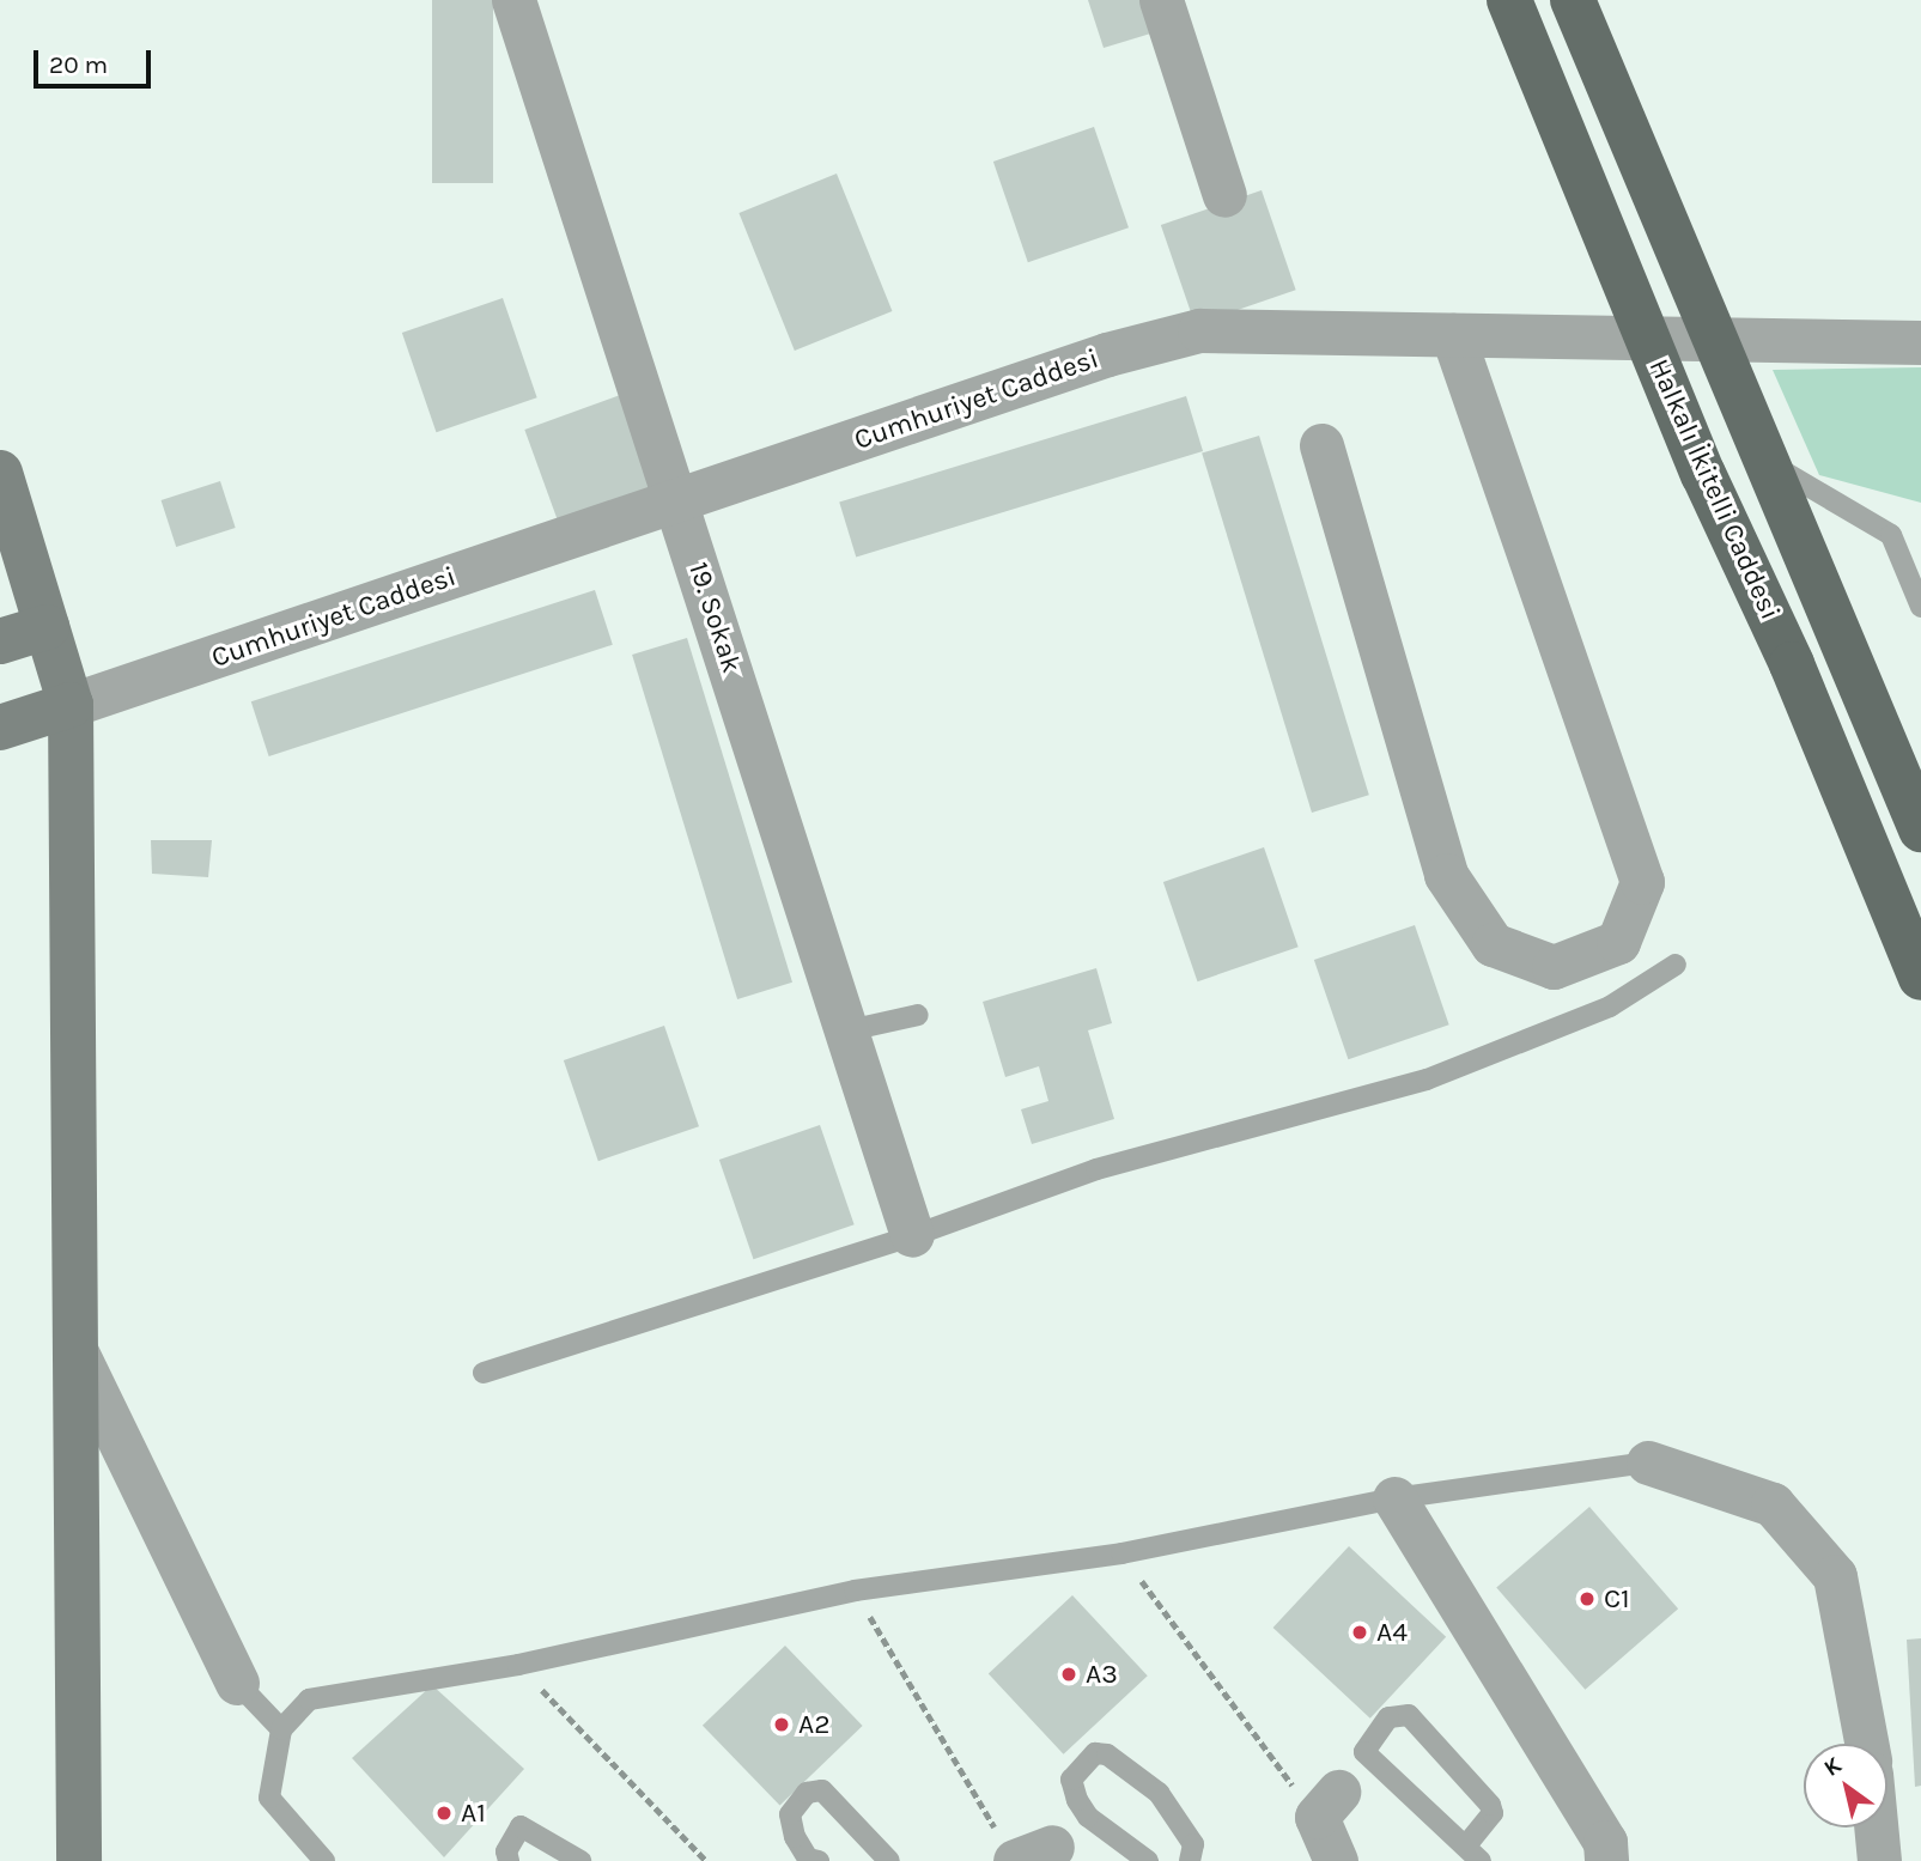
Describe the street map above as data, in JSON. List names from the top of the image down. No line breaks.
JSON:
{"streets":{"main road":["Halkalı İkitelli Caddesi"],"street":["Cumhuriyet Caddesi","19. Sokak"]},"crossings":[["Cumhuriyet Caddesi","19. Sokak"]],"places":["C1","A4","A3","A2","A1"],"scale_bar":"20 m","north":"top left"}
